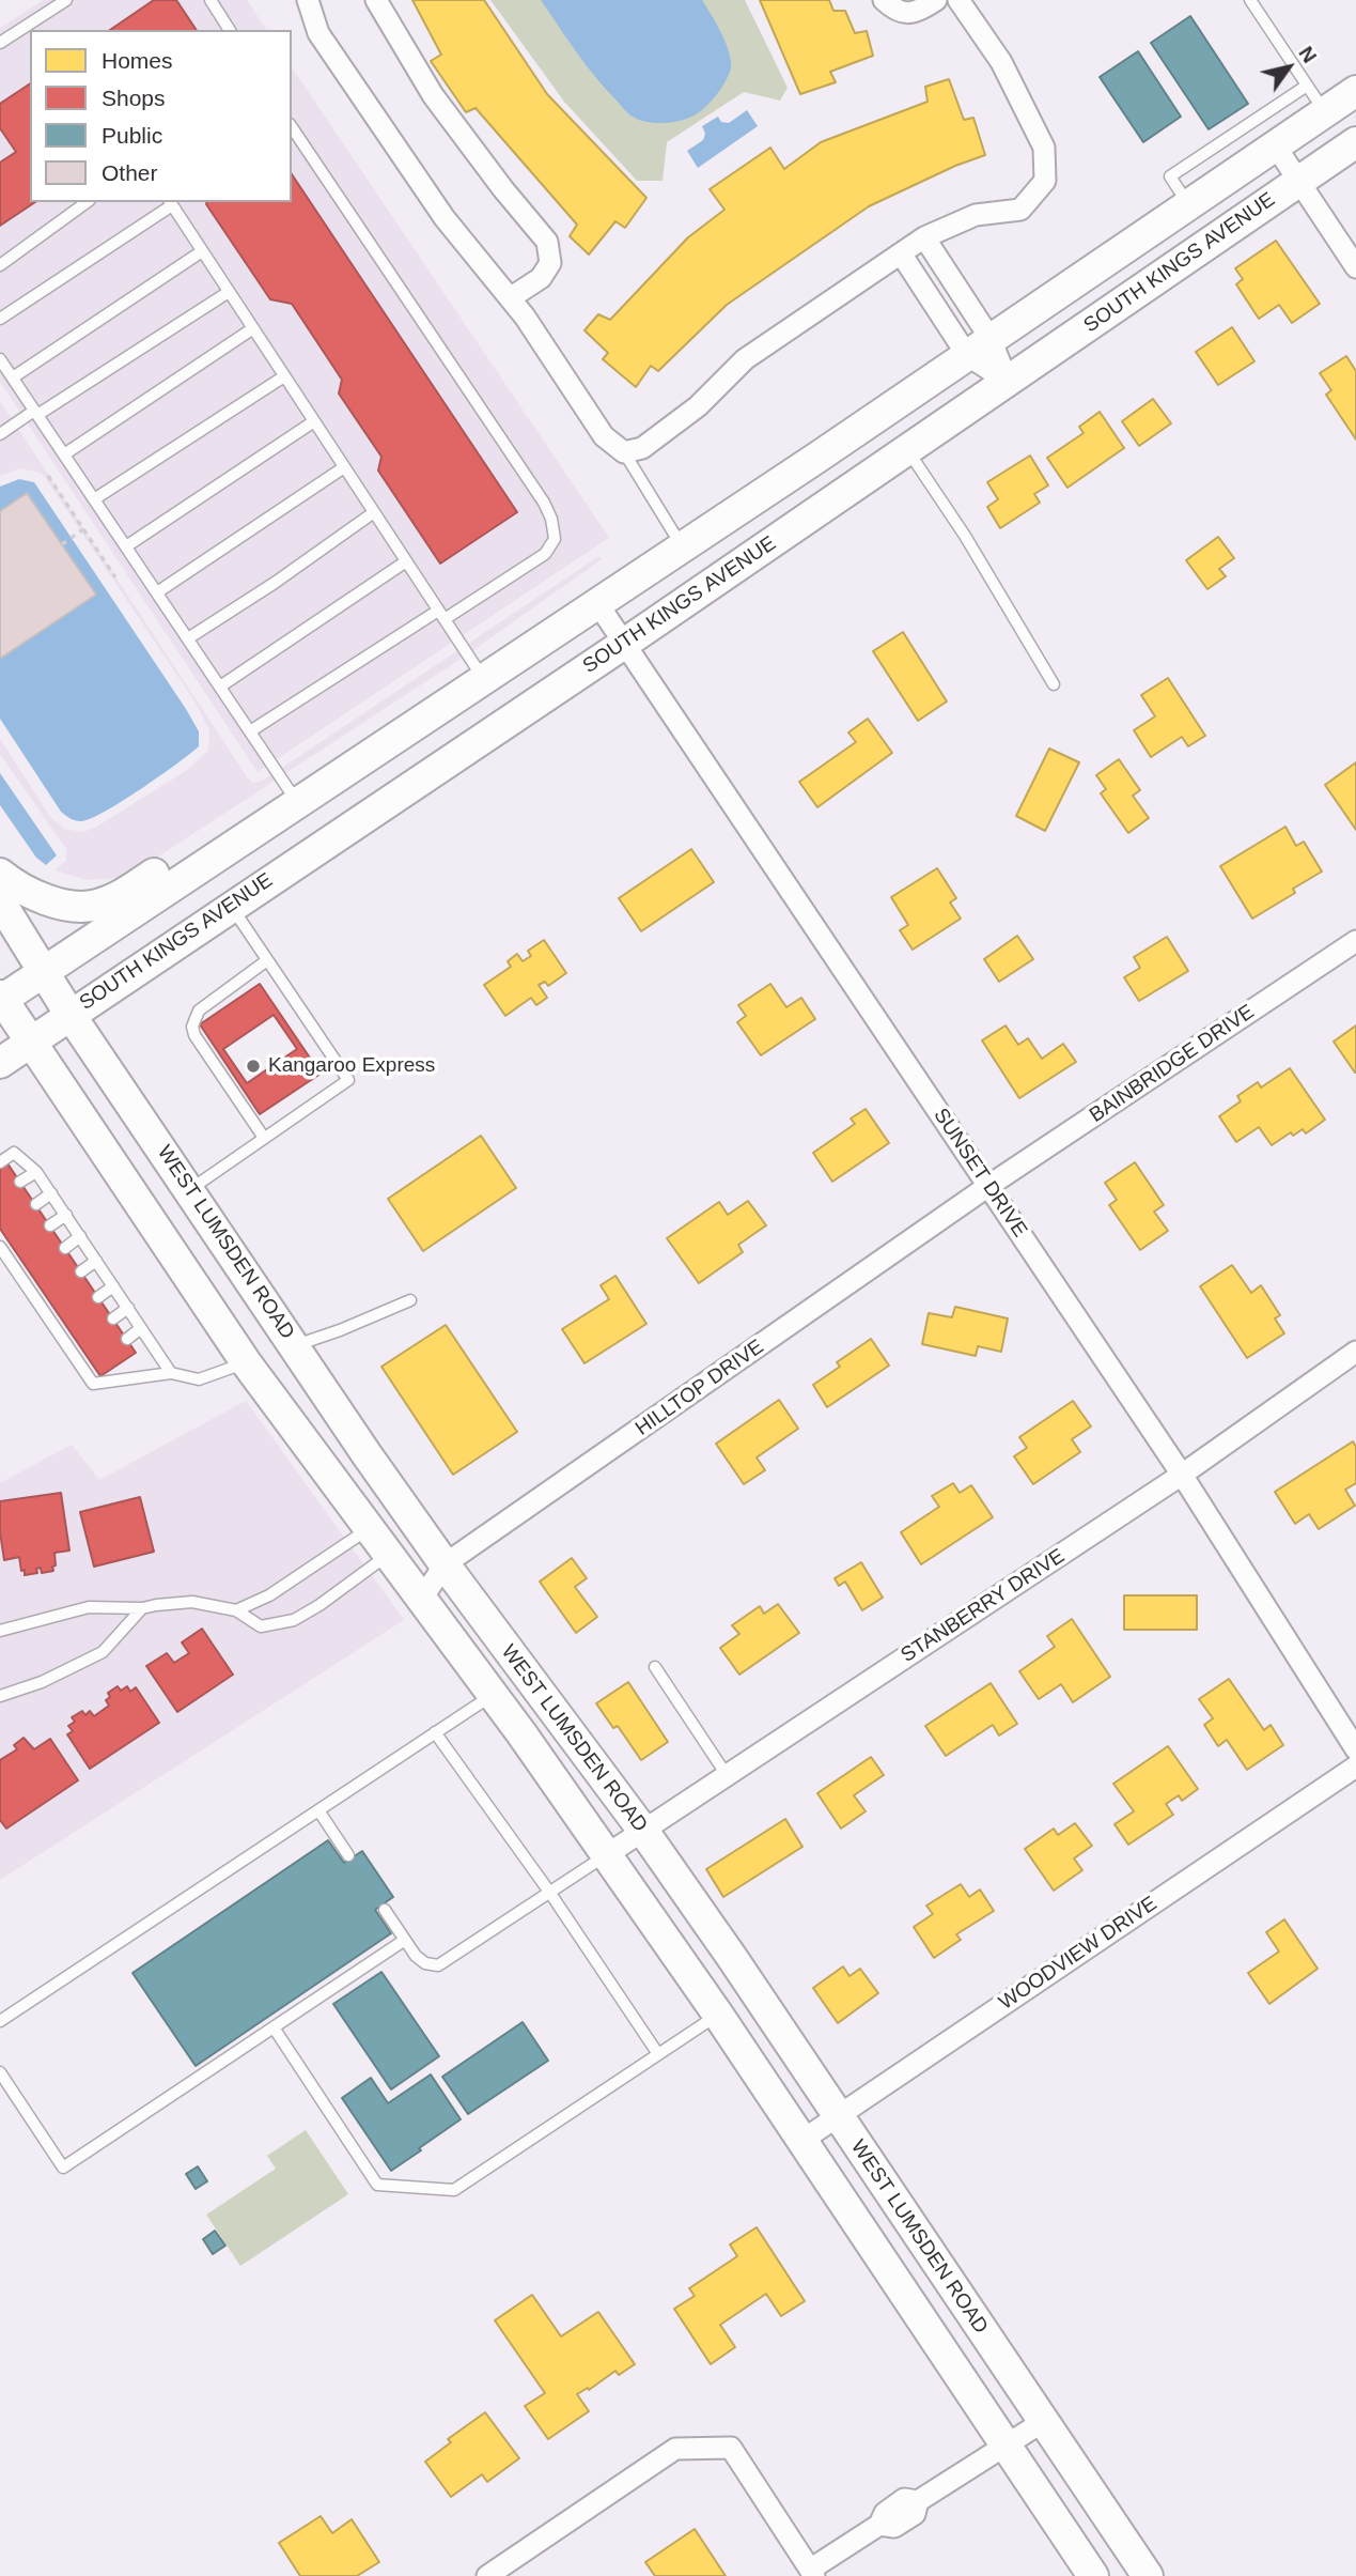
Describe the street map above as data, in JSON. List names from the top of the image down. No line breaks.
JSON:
{"streets":{"main road":["SOUTH KINGS AVENUE","WEST LUMSDEN ROAD"],"street":["BAINBRIDGE DRIVE","SUNSET DRIVE","HILLTOP DRIVE","STANBERRY DRIVE","WOODVIEW DRIVE"]},"crossings":[["SOUTH KINGS AVENUE","SUNSET DRIVE"],["SOUTH KINGS AVENUE","WEST LUMSDEN ROAD"],["BAINBRIDGE DRIVE","SUNSET DRIVE"],["BAINBRIDGE DRIVE","HILLTOP DRIVE"],["SUNSET DRIVE","HILLTOP DRIVE"],["SUNSET DRIVE","STANBERRY DRIVE"],["WEST LUMSDEN ROAD","HILLTOP DRIVE"],["WEST LUMSDEN ROAD","STANBERRY DRIVE"],["WEST LUMSDEN ROAD","WOODVIEW DRIVE"]],"places":["Kangaroo Express"],"legend":["Homes","Shops","Public","Other"],"north":"top right"}
